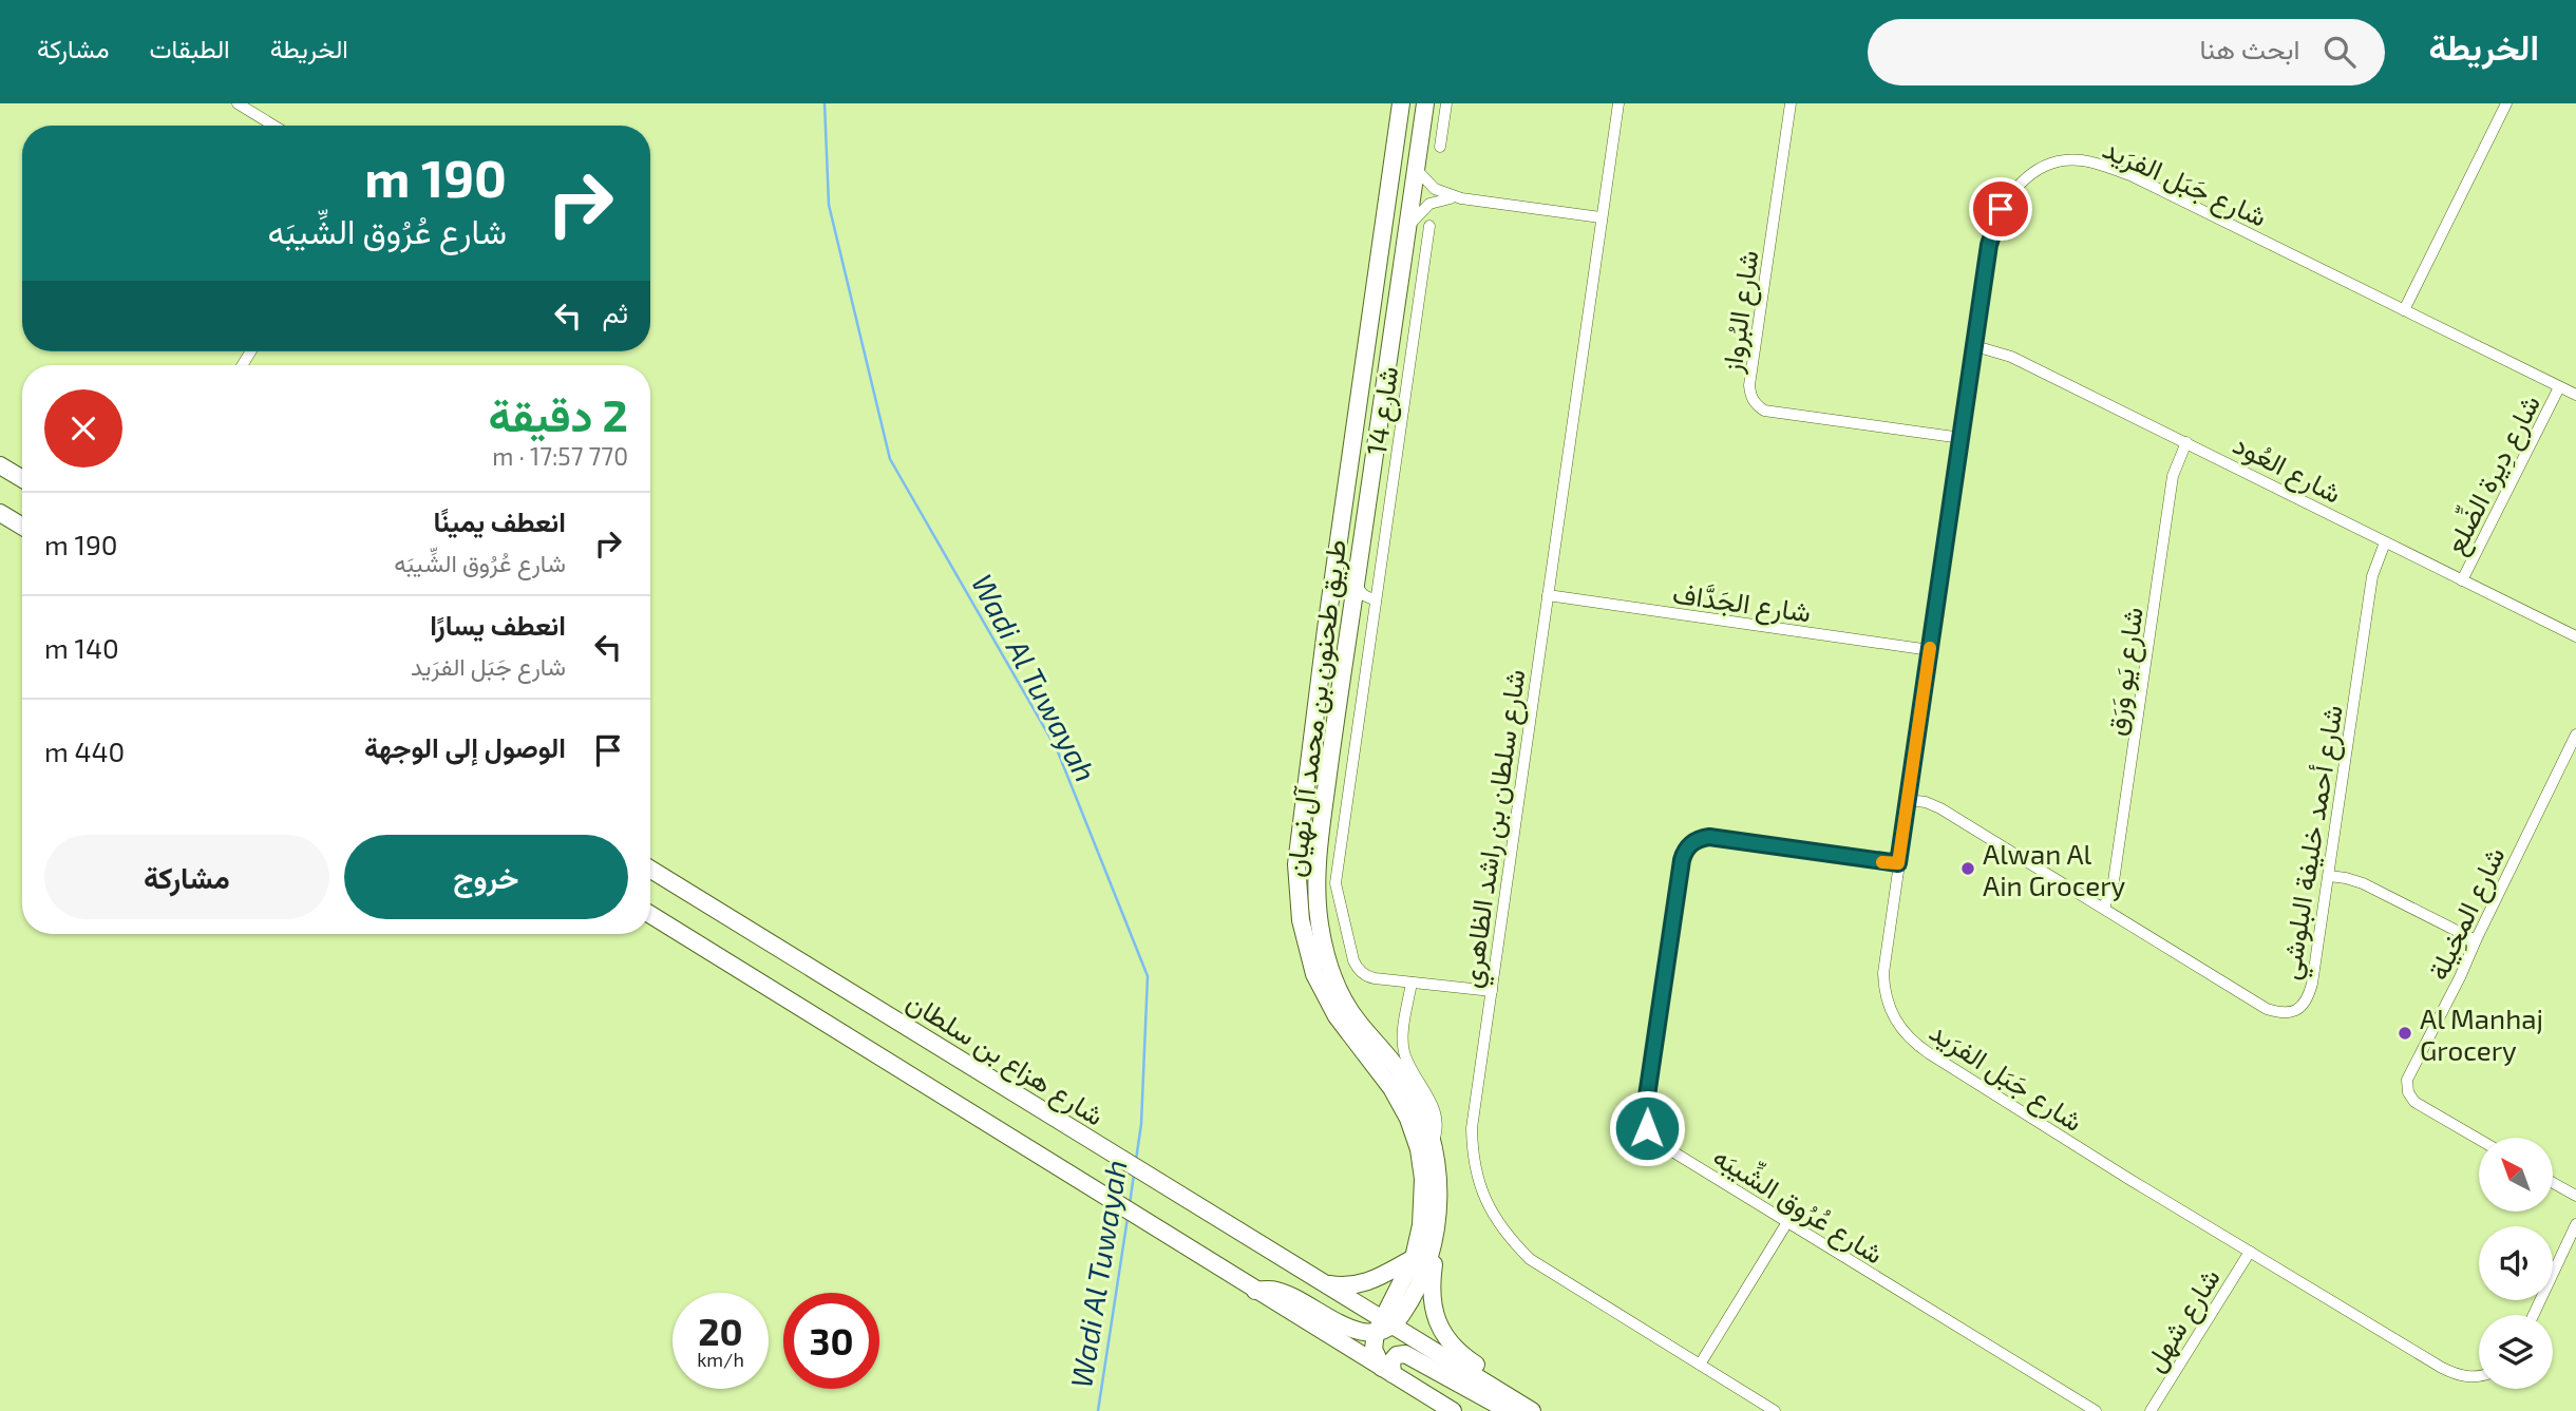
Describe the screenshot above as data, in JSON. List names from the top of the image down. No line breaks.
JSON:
{"streets":{"main road":["طريق طحنون بن محمد آل نهيان","شارع هزاع بن سلطان"],"street":["شارع جَبَل الفرَيد","شارع البُرواز","شارع 14","شارع العُود","شارع دِيرة الضِّلع","شارع الجَدَّاف","شارع يَو وَرَق","شارع سلطان بن راشد الظاهري","شارع أحمد خليفة البلوشي","شارع المخِيلة","شارع عُرُوق الشِّيبَه","شارع شهل"]},"crossings":[["شارع جَبَل الفرَيد","شارع البُرواز"],["شارع جَبَل الفرَيد","شارع العُود"],["شارع جَبَل الفرَيد","شارع دِيرة الضِّلع"],["شارع جَبَل الفرَيد","شارع الجَدَّاف"],["شارع جَبَل الفرَيد","شارع أحمد خليفة البلوشي"],["شارع جَبَل الفرَيد","شارع عُرُوق الشِّيبَه"],["شارع جَبَل الفرَيد","شارع شهل"],["شارع 14","شارع سلطان بن راشد الظاهري"],["شارع العُود","شارع دِيرة الضِّلع"],["شارع العُود","شارع يَو وَرَق"],["شارع العُود","شارع أحمد خليفة البلوشي"],["شارع الجَدَّاف","شارع سلطان بن راشد الظاهري"],["شارع يَو وَرَق","شارع أحمد خليفة البلوشي"],["طريق طحنون بن محمد آل نهيان","شارع هزاع بن سلطان"]],"water":["Wadi Al Tuwayah"],"places":["Alwan Al Ain Grocery","Al Manhaj Grocery"],"north":"top left","page":{"header":"الخريطة","search":"ابحث هنا","nav":["الخريطة","الطبقات","مشاركة"],"turn":["190 m","شارع عُرُوق الشِّيبَه"],"then":"ثم","heading":["2 دقيقة","770 m · 17:57"],"list":[{"name":"انعطف يمينًا","note":"شارع عُرُوق الشِّيبَه","value":"190 m"},{"name":"انعطف يسارًا","note":"شارع جَبَل الفرَيد","value":"140 m"},{"name":"الوصول إلى الوجهة","value":"440 m"}],"buttons":["خروج","مشاركة"],"speed":"20 km/h","limit":"30"}}
